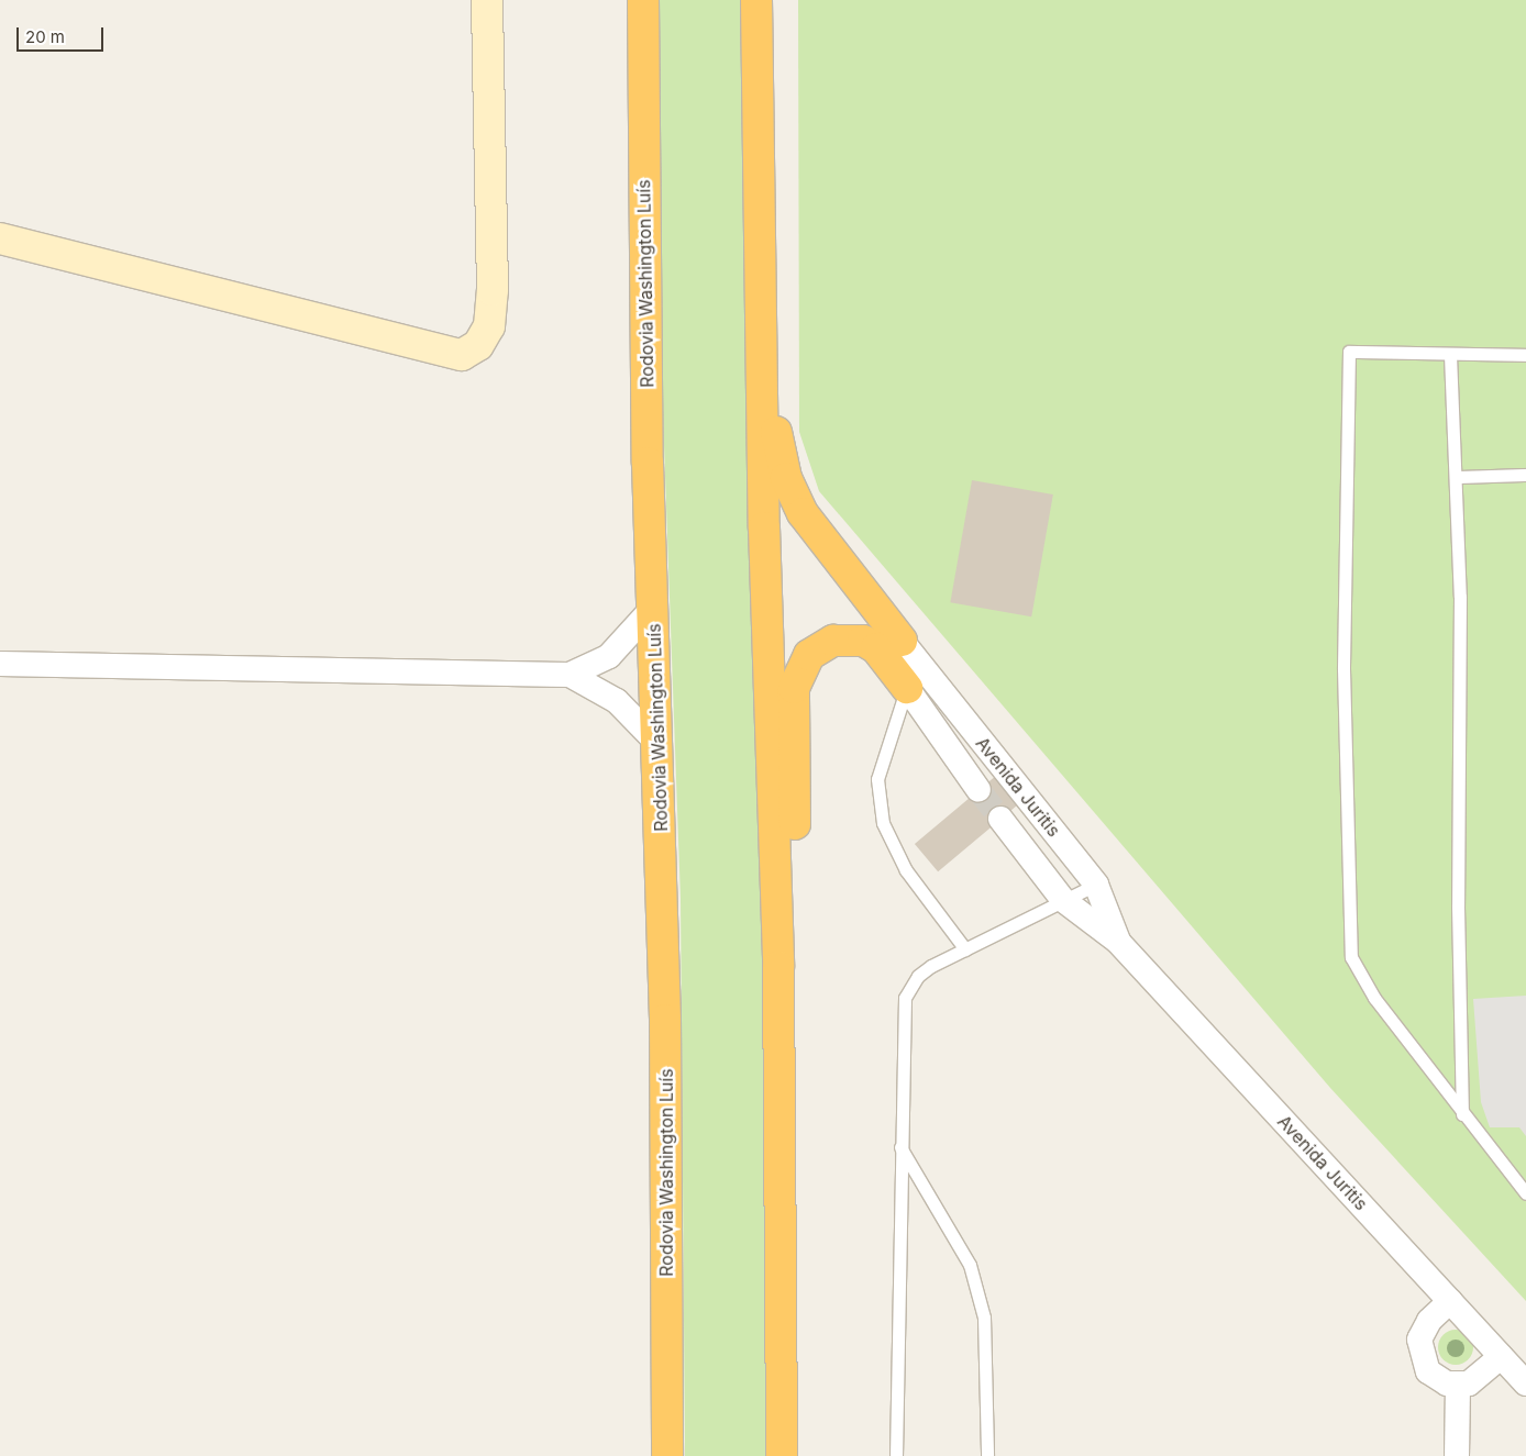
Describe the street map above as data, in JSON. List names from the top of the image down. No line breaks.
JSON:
{"streets":{"highway":["Rodovia Washington Luís"],"street":["Avenida Juritis"]},"scale_bar":"20 m"}
